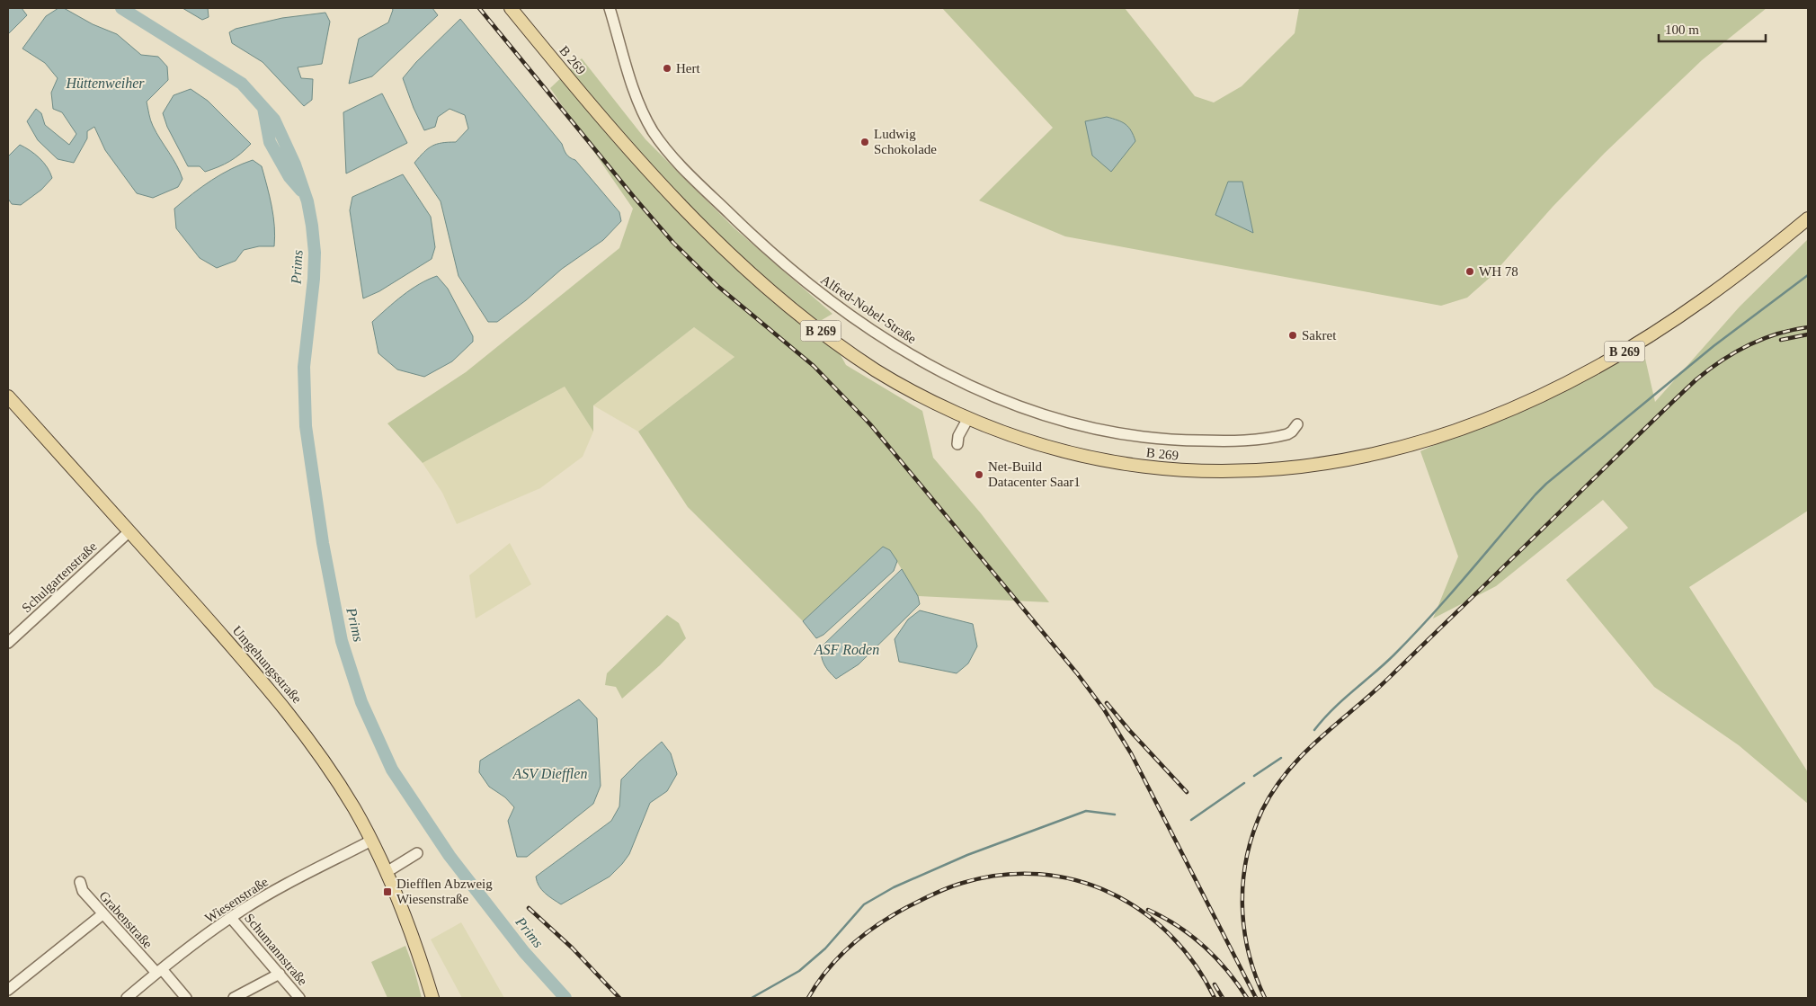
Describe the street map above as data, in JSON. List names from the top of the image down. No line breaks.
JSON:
{"streets":{"main road":["B 269","Umgehungsstraße"],"street":["Alfred-Nobel-Straße","Schulgartenstraße","Wiesenstraße","Grabenstraße","Schumannstraße"]},"crossings":[["Schulgartenstraße","Umgehungsstraße"],["Umgehungsstraße","Wiesenstraße"],["Wiesenstraße","Grabenstraße"],["Wiesenstraße","Schumannstraße"]],"water":["Hüttenweiher","Prims","ASF Roden","ASV Diefflen"],"places":{"other":["Hert","Ludwig Schokolade","WH 78","Sakret","Net-Build Datacenter Saar1"],"transit":["Diefflen Abzweig Wiesenstraße"]},"scale_bar":"100 m"}
